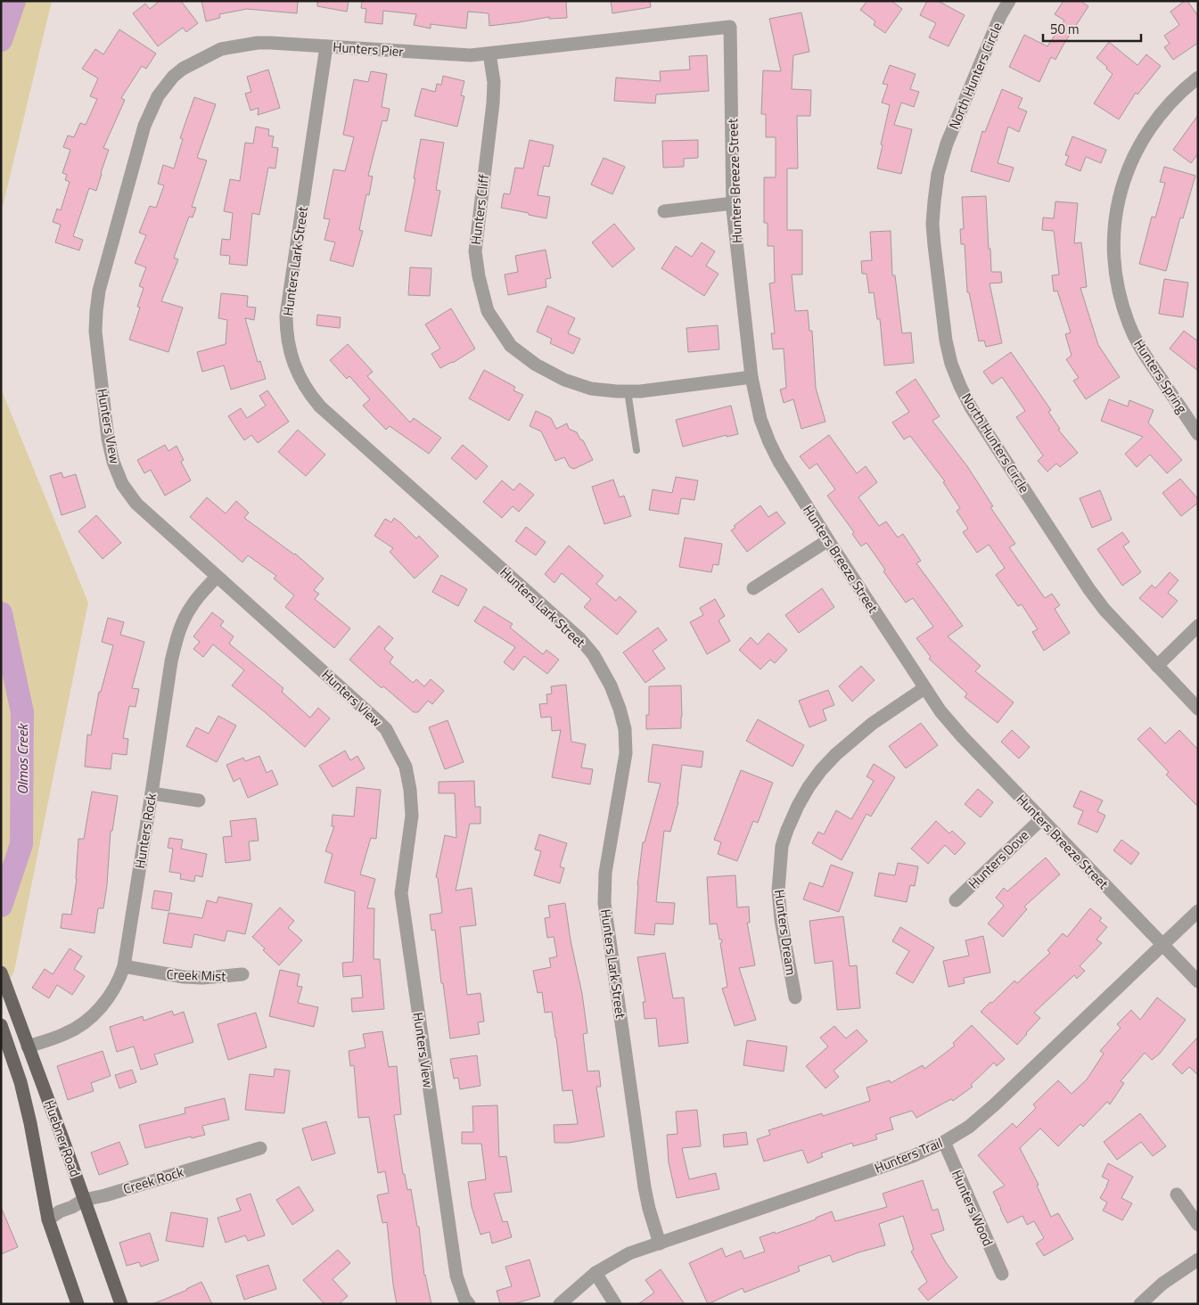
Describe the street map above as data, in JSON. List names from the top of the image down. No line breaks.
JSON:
{"streets":{"main road":["Huebner Road"],"street":["Hunters Pier","North Hunters Circle","Hunters Breeze Street","Hunters Cliff","Hunters Lark Street","Hunters Spring","Hunters View","Hunters Rock","Hunters Dove","Hunters Dream","Creek Mist","Hunters Trail","Creek Rock","Hunters Wood"]},"crossings":[["Hunters Pier","Hunters Breeze Street"],["Hunters Pier","Hunters Cliff"],["Hunters Pier","Hunters Lark Street"],["Hunters Pier","Hunters View"],["Hunters Breeze Street","Hunters Cliff"],["Hunters Breeze Street","Hunters Dove"],["Hunters Breeze Street","Hunters Dream"],["Hunters Breeze Street","Hunters Trail"],["Hunters Lark Street","Hunters Trail"],["Hunters View","Hunters Rock"],["Hunters Rock","Creek Mist"],["Hunters Rock","Huebner Road"],["Huebner Road","Creek Rock"],["Hunters Trail","Hunters Wood"]],"water":["Olmos Creek"],"scale_bar":"50 m"}
